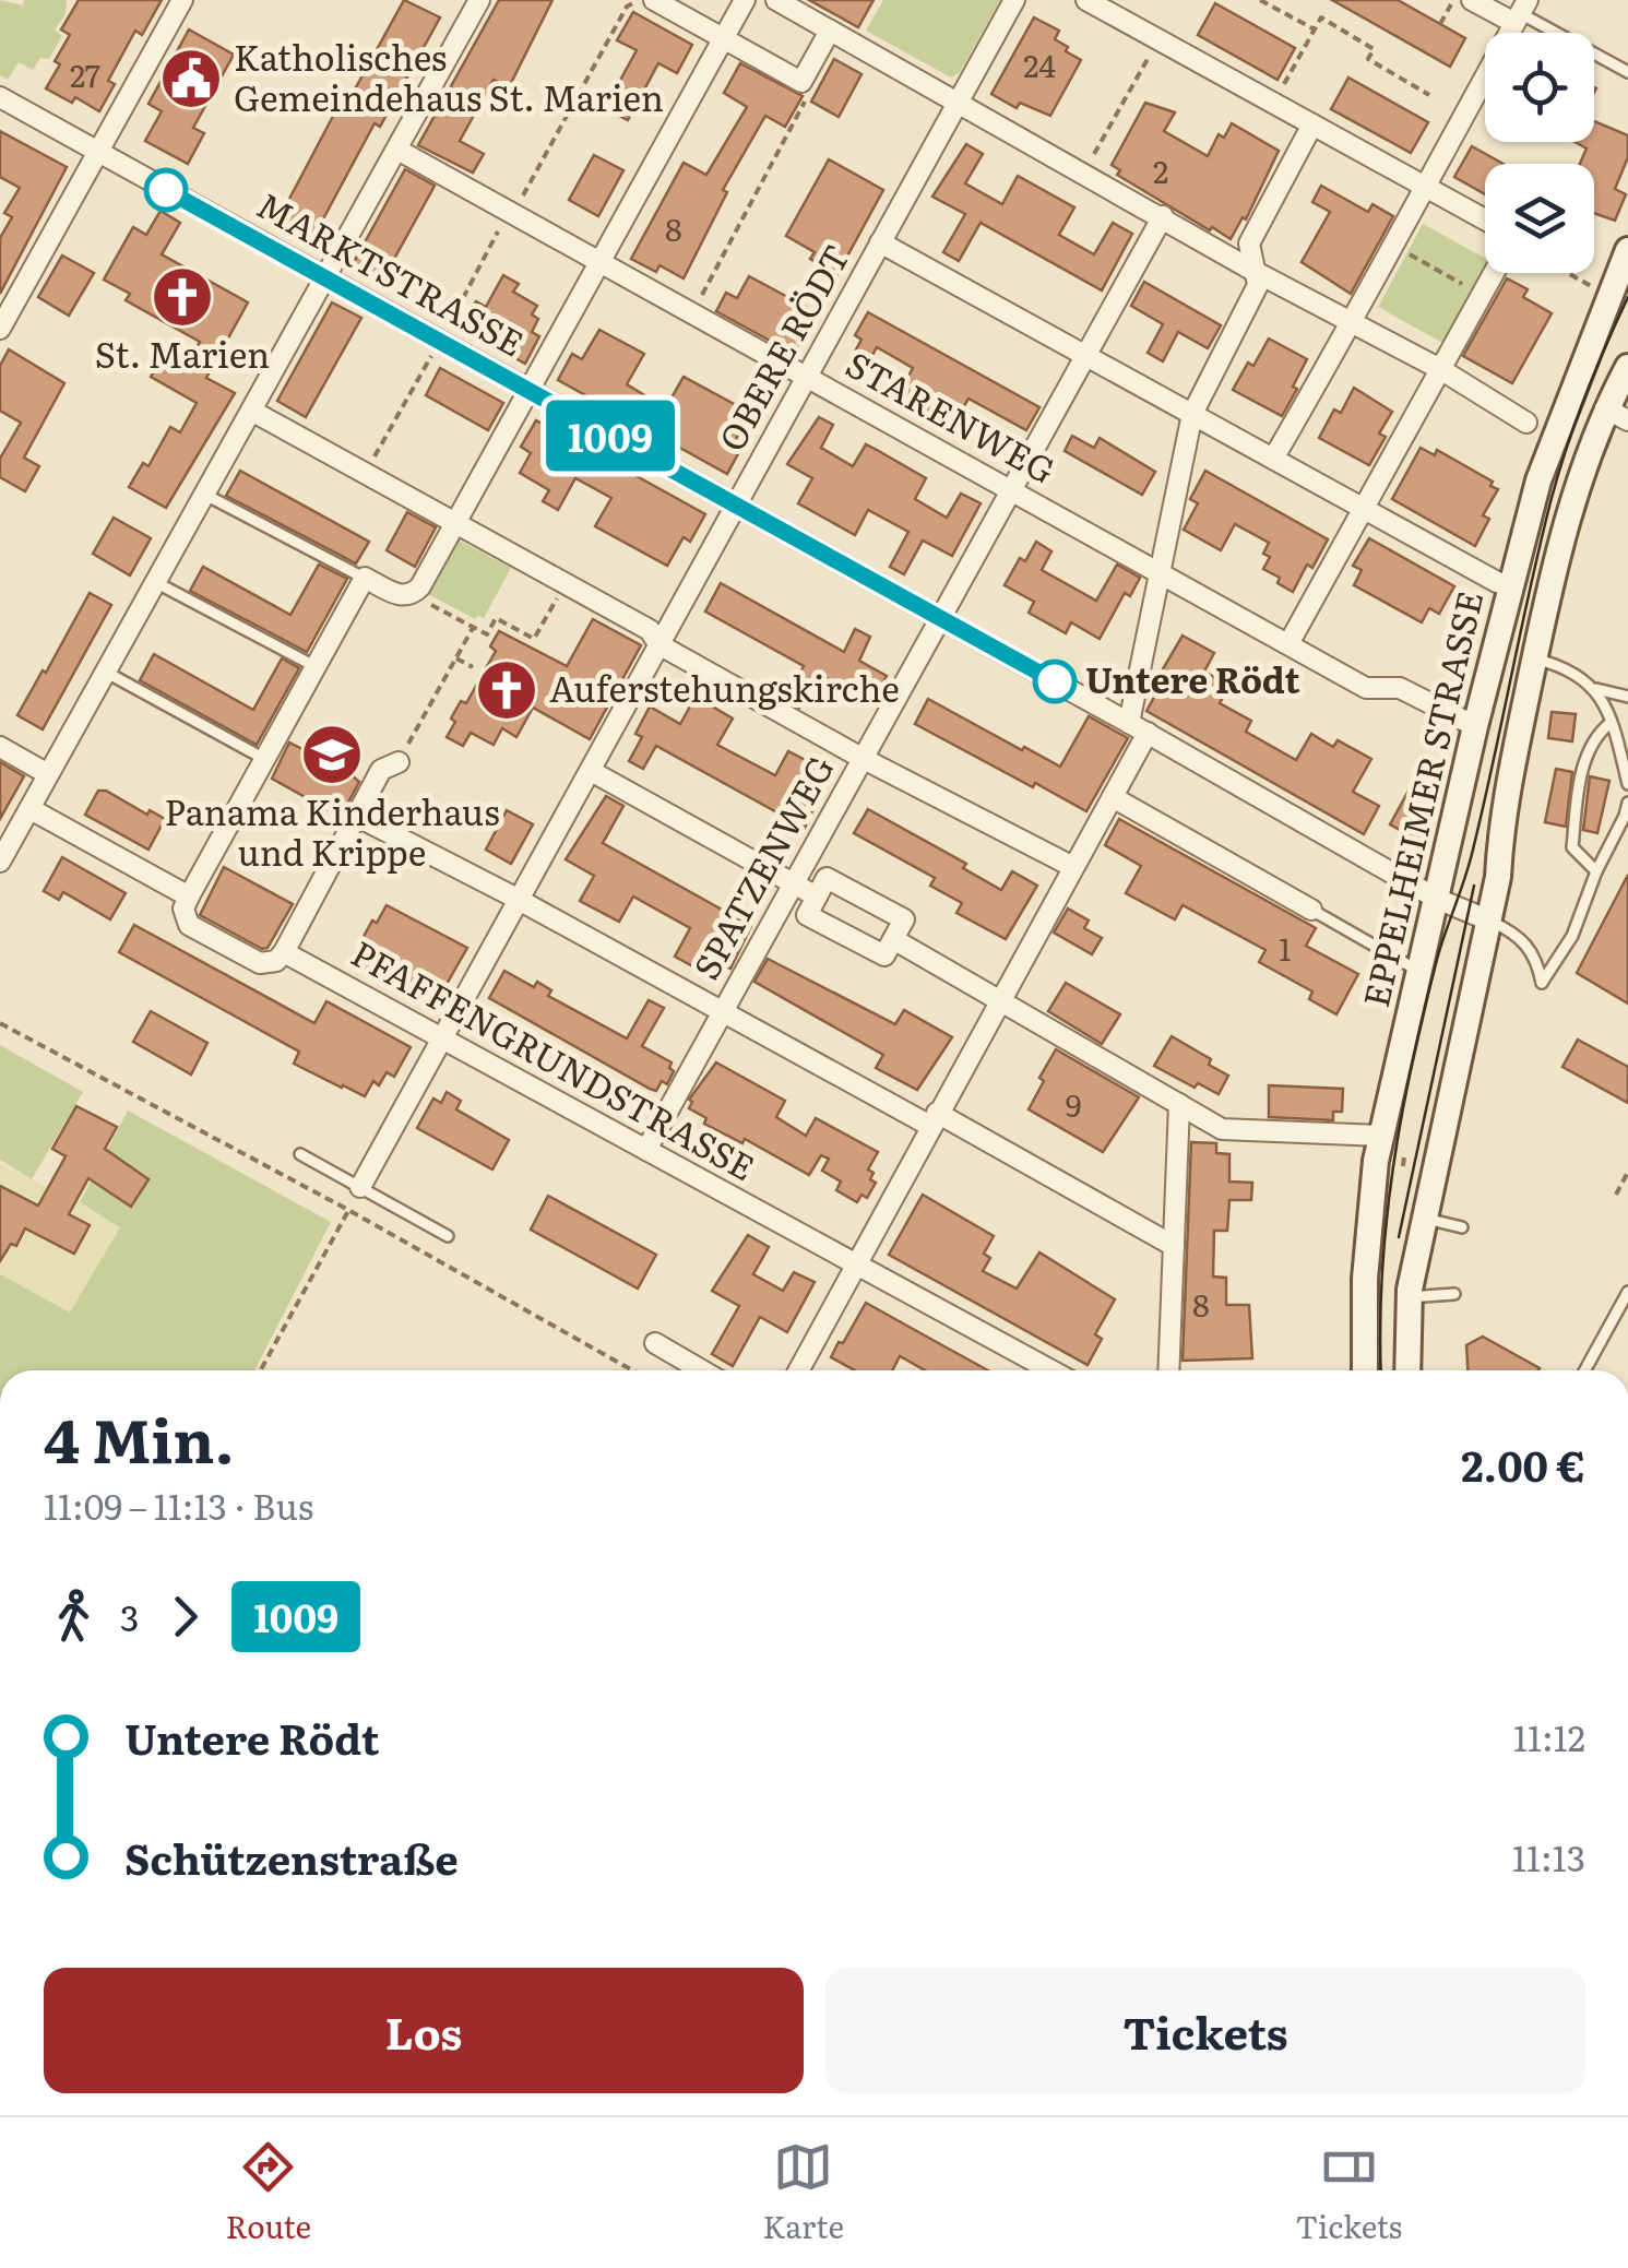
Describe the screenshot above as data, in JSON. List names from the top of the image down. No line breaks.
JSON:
{"streets":{"main road":["EPPELHEIMER STRASSE"],"street":["MARKTSTRASSE","OBERE RÖDT","STARENWEG","SPATZENWEG","PFAFFENGRUNDSTRASSE"]},"crossings":[["MARKTSTRASSE","OBERE RÖDT"],["MARKTSTRASSE","EPPELHEIMER STRASSE"],["MARKTSTRASSE","SPATZENWEG"],["OBERE RÖDT","STARENWEG"],["OBERE RÖDT","PFAFFENGRUNDSTRASSE"],["STARENWEG","EPPELHEIMER STRASSE"],["STARENWEG","SPATZENWEG"],["SPATZENWEG","PFAFFENGRUNDSTRASSE"]],"places":{"public building":["Katholisches Gemeindehaus St. Marien"],"church":["St. Marien","Auferstehungskirche"],"other":["Untere Rödt"],"school or university":["Panama Kinderhaus und Krippe"]},"lines":["bus line 1009"],"house_numbers":["24","27","2","8","1","9","8"],"page":{"on_map":"1009","heading":["4 Min.","11:09 – 11:13 · Bus","2.00 €"],"legs":["3","1009"],"list":[{"name":"Untere Rödt","value":"11:12"},{"name":"Schützenstraße","value":"11:13"}],"buttons":["Los","Tickets"],"tabs":["Route","Karte","Tickets"]}}
